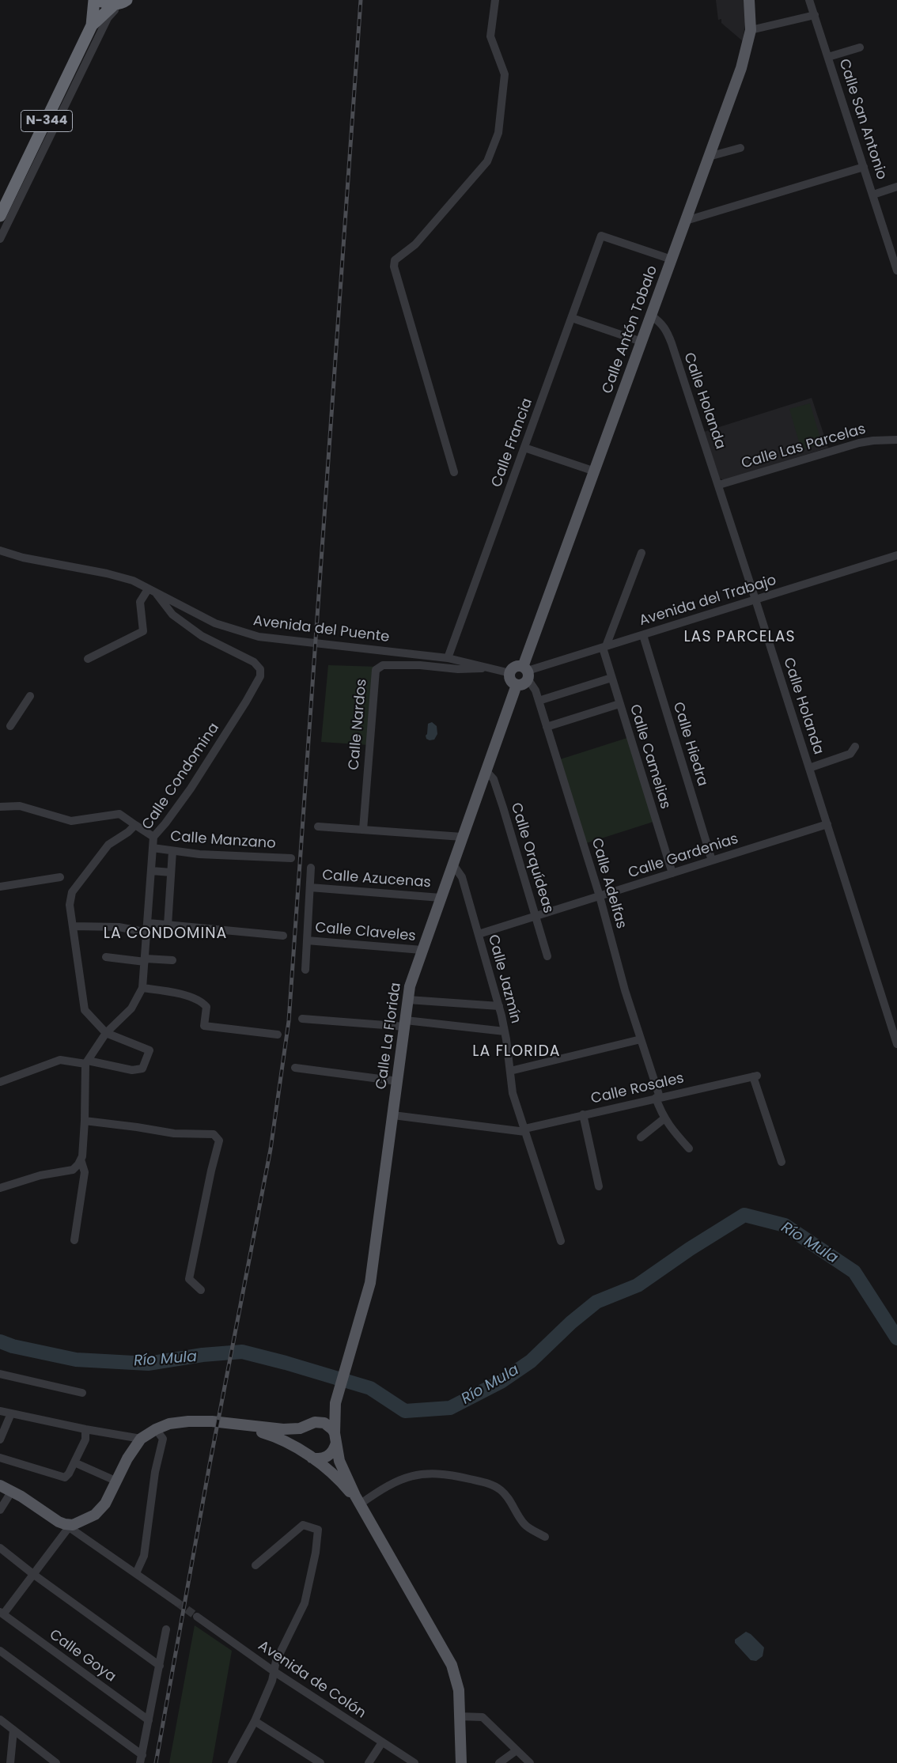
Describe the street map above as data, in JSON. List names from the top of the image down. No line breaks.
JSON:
{"streets":{"highway":["N-344"],"main road":["Calle Antón Tobalo","Calle La Florida"],"street":["Calle San Antonio","Calle Holanda","Calle Francia","Calle Las Parcelas","Avenida del Trabajo","Avenida del Puente","Calle Nardos","Calle Hiedra","Calle Camelias","Calle Condomina","Calle Manzano","Calle Gardenias","Calle Orquídeas","Calle Azucenas","Calle Adelfas","Calle Claveles","Calle Jazmín","Calle Rosales","Calle Goya","Avenida de Colón"]},"crossings":[["Calle Antón Tobalo","Calle Holanda"],["Calle Antón Tobalo","Calle Francia"],["Calle Antón Tobalo","Avenida del Trabajo"],["Calle Antón Tobalo","Avenida del Puente"],["Calle Antón Tobalo","Calle Adelfas"],["Calle Antón Tobalo","Calle La Florida"],["Calle Holanda","Calle Las Parcelas"],["Calle Holanda","Avenida del Trabajo"],["Calle Holanda","Calle Gardenias"],["Calle Francia","Avenida del Puente"],["Avenida del Trabajo","Avenida del Puente"],["Avenida del Trabajo","Calle Hiedra"],["Avenida del Trabajo","Calle Camelias"],["Avenida del Trabajo","Calle Adelfas"],["Avenida del Trabajo","Calle La Florida"],["Avenida del Puente","Calle Nardos"],["Avenida del Puente","Calle Condomina"],["Avenida del Puente","Calle Adelfas"],["Avenida del Puente","Calle La Florida"],["Calle Hiedra","Calle Gardenias"],["Calle Camelias","Calle Gardenias"],["Calle Condomina","Calle Manzano"],["Calle Gardenias","Calle Orquídeas"],["Calle Gardenias","Calle Adelfas"],["Calle Gardenias","Calle Jazmín"],["Calle Orquídeas","Calle La Florida"],["Calle Azucenas","Calle La Florida"],["Calle Adelfas","Calle La Florida"],["Calle Adelfas","Calle Rosales"],["Calle Claveles","Calle La Florida"],["Calle Jazmín","Calle La Florida"],["Calle Jazmín","Calle Rosales"],["Calle La Florida","Calle Rosales"]],"districts":["LAS PARCELAS","LA CONDOMINA","LA FLORIDA"],"water":["Río Mula"]}
